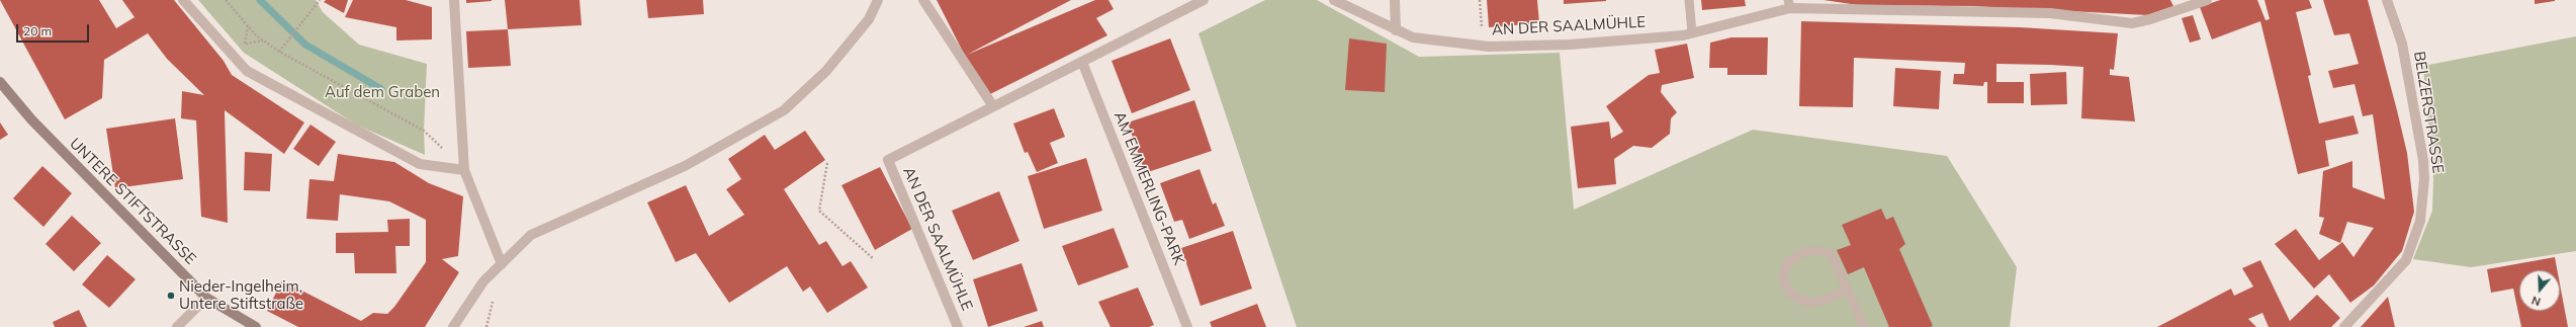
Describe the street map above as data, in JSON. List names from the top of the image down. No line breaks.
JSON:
{"streets":{"main road":["UNTERE STIFTSTRASSE"],"street":["AN DER SAALMÜHLE","BELZERSTRASSE","AM EMMERLING-PARK"]},"crossings":[["AN DER SAALMÜHLE","AM EMMERLING-PARK"]],"parks":["Auf dem Graben"],"places":["Nieder-Ingelheim, Untere Stiftstraße"],"scale_bar":"20 m","north":"bottom"}
